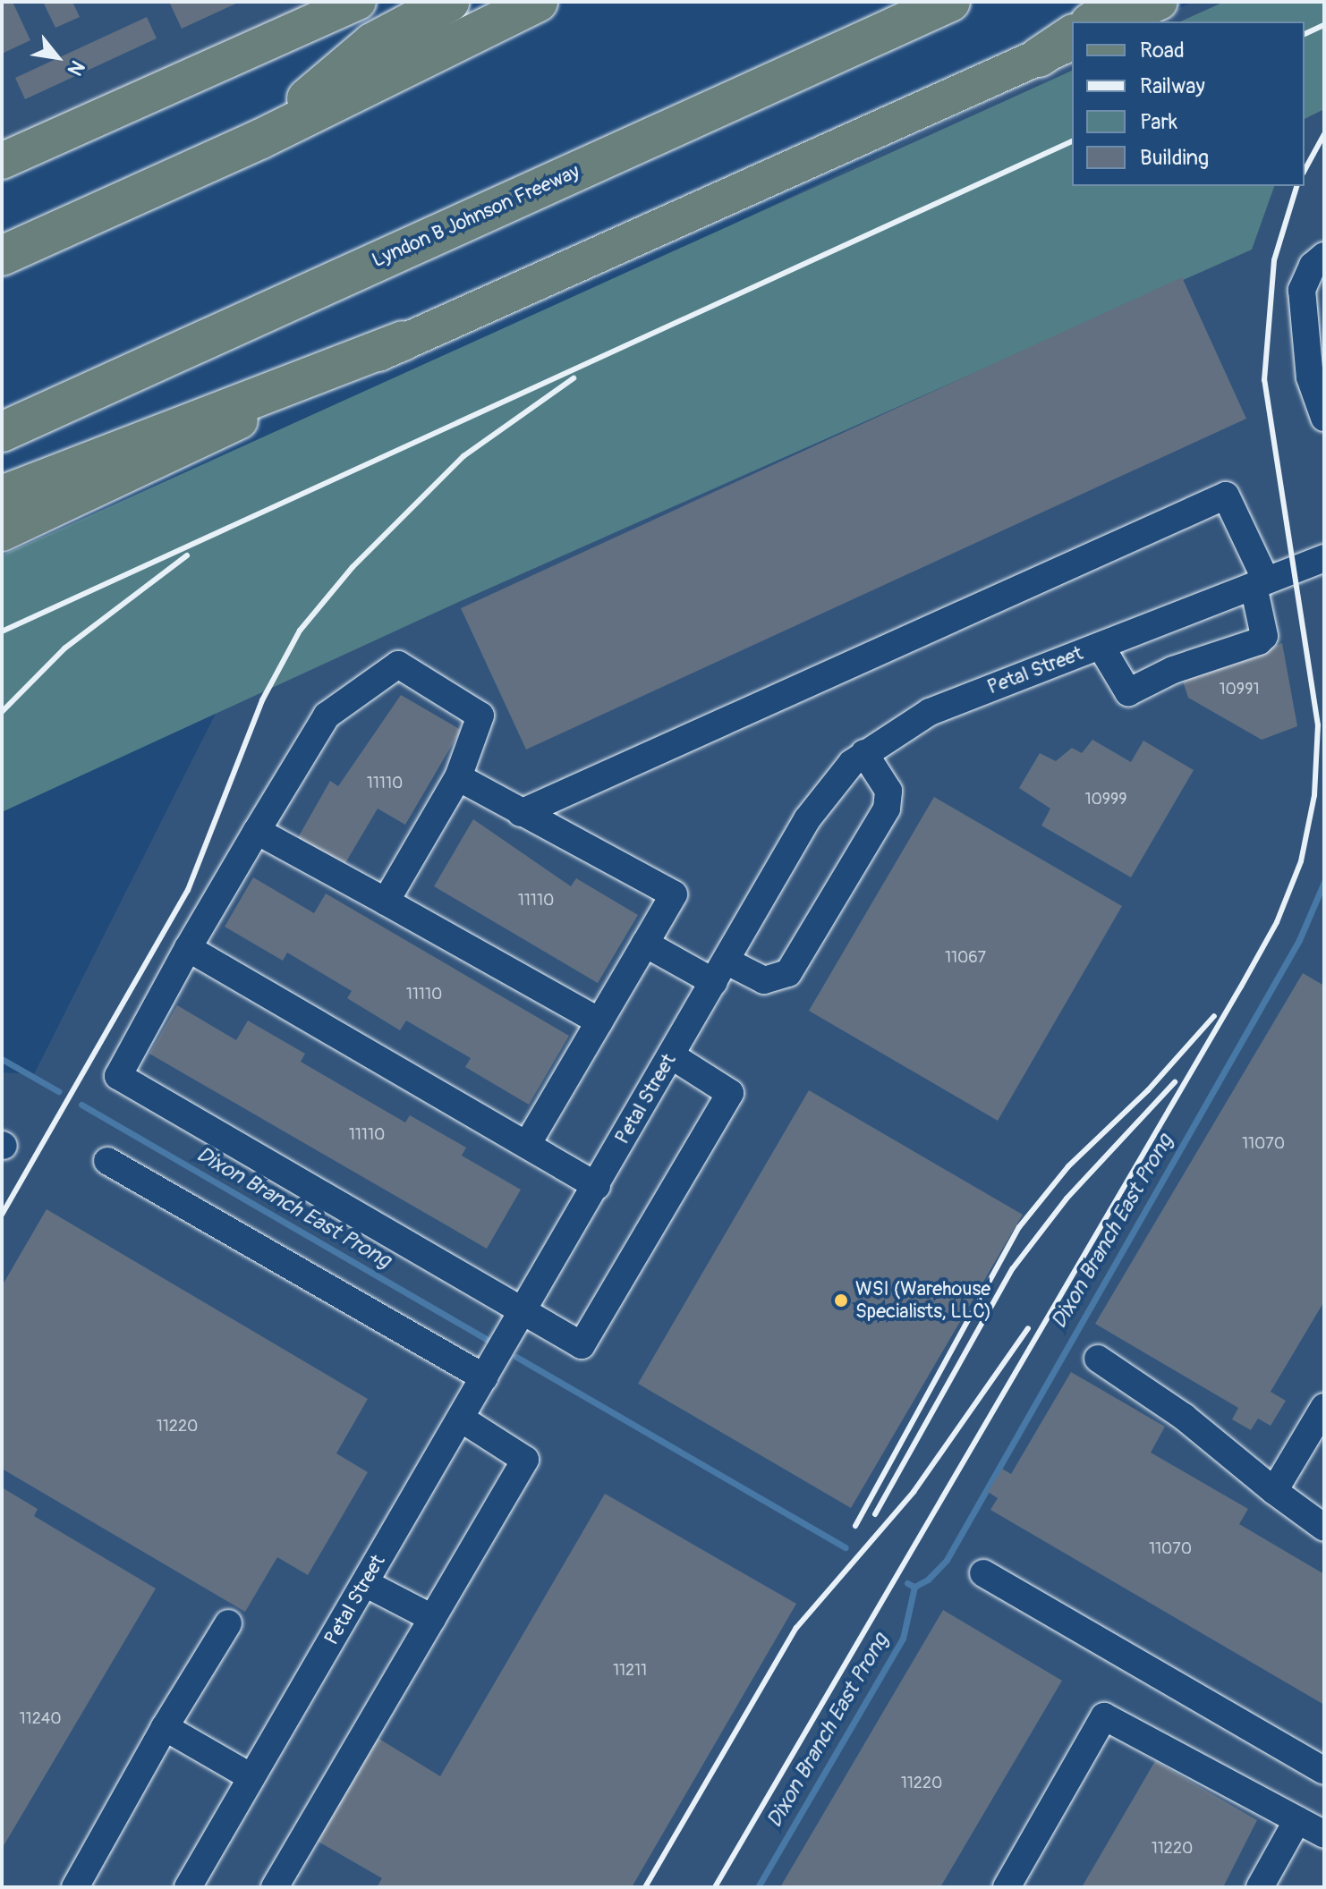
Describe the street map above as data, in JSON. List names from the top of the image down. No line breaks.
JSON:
{"streets":{"highway":["Lyndon B Johnson Freeway"],"street":["Petal Street"]},"water":["Dixon Branch East Prong"],"places":["WSI (Warehouse Specialists, LLC)"],"house_numbers":["10991","11110","10999","11110","11067","11110","11110","11070","11220","11070","11211","11240","11220","11220"],"legend":["Road","Railway","Park","Building"],"north":"bottom right"}
